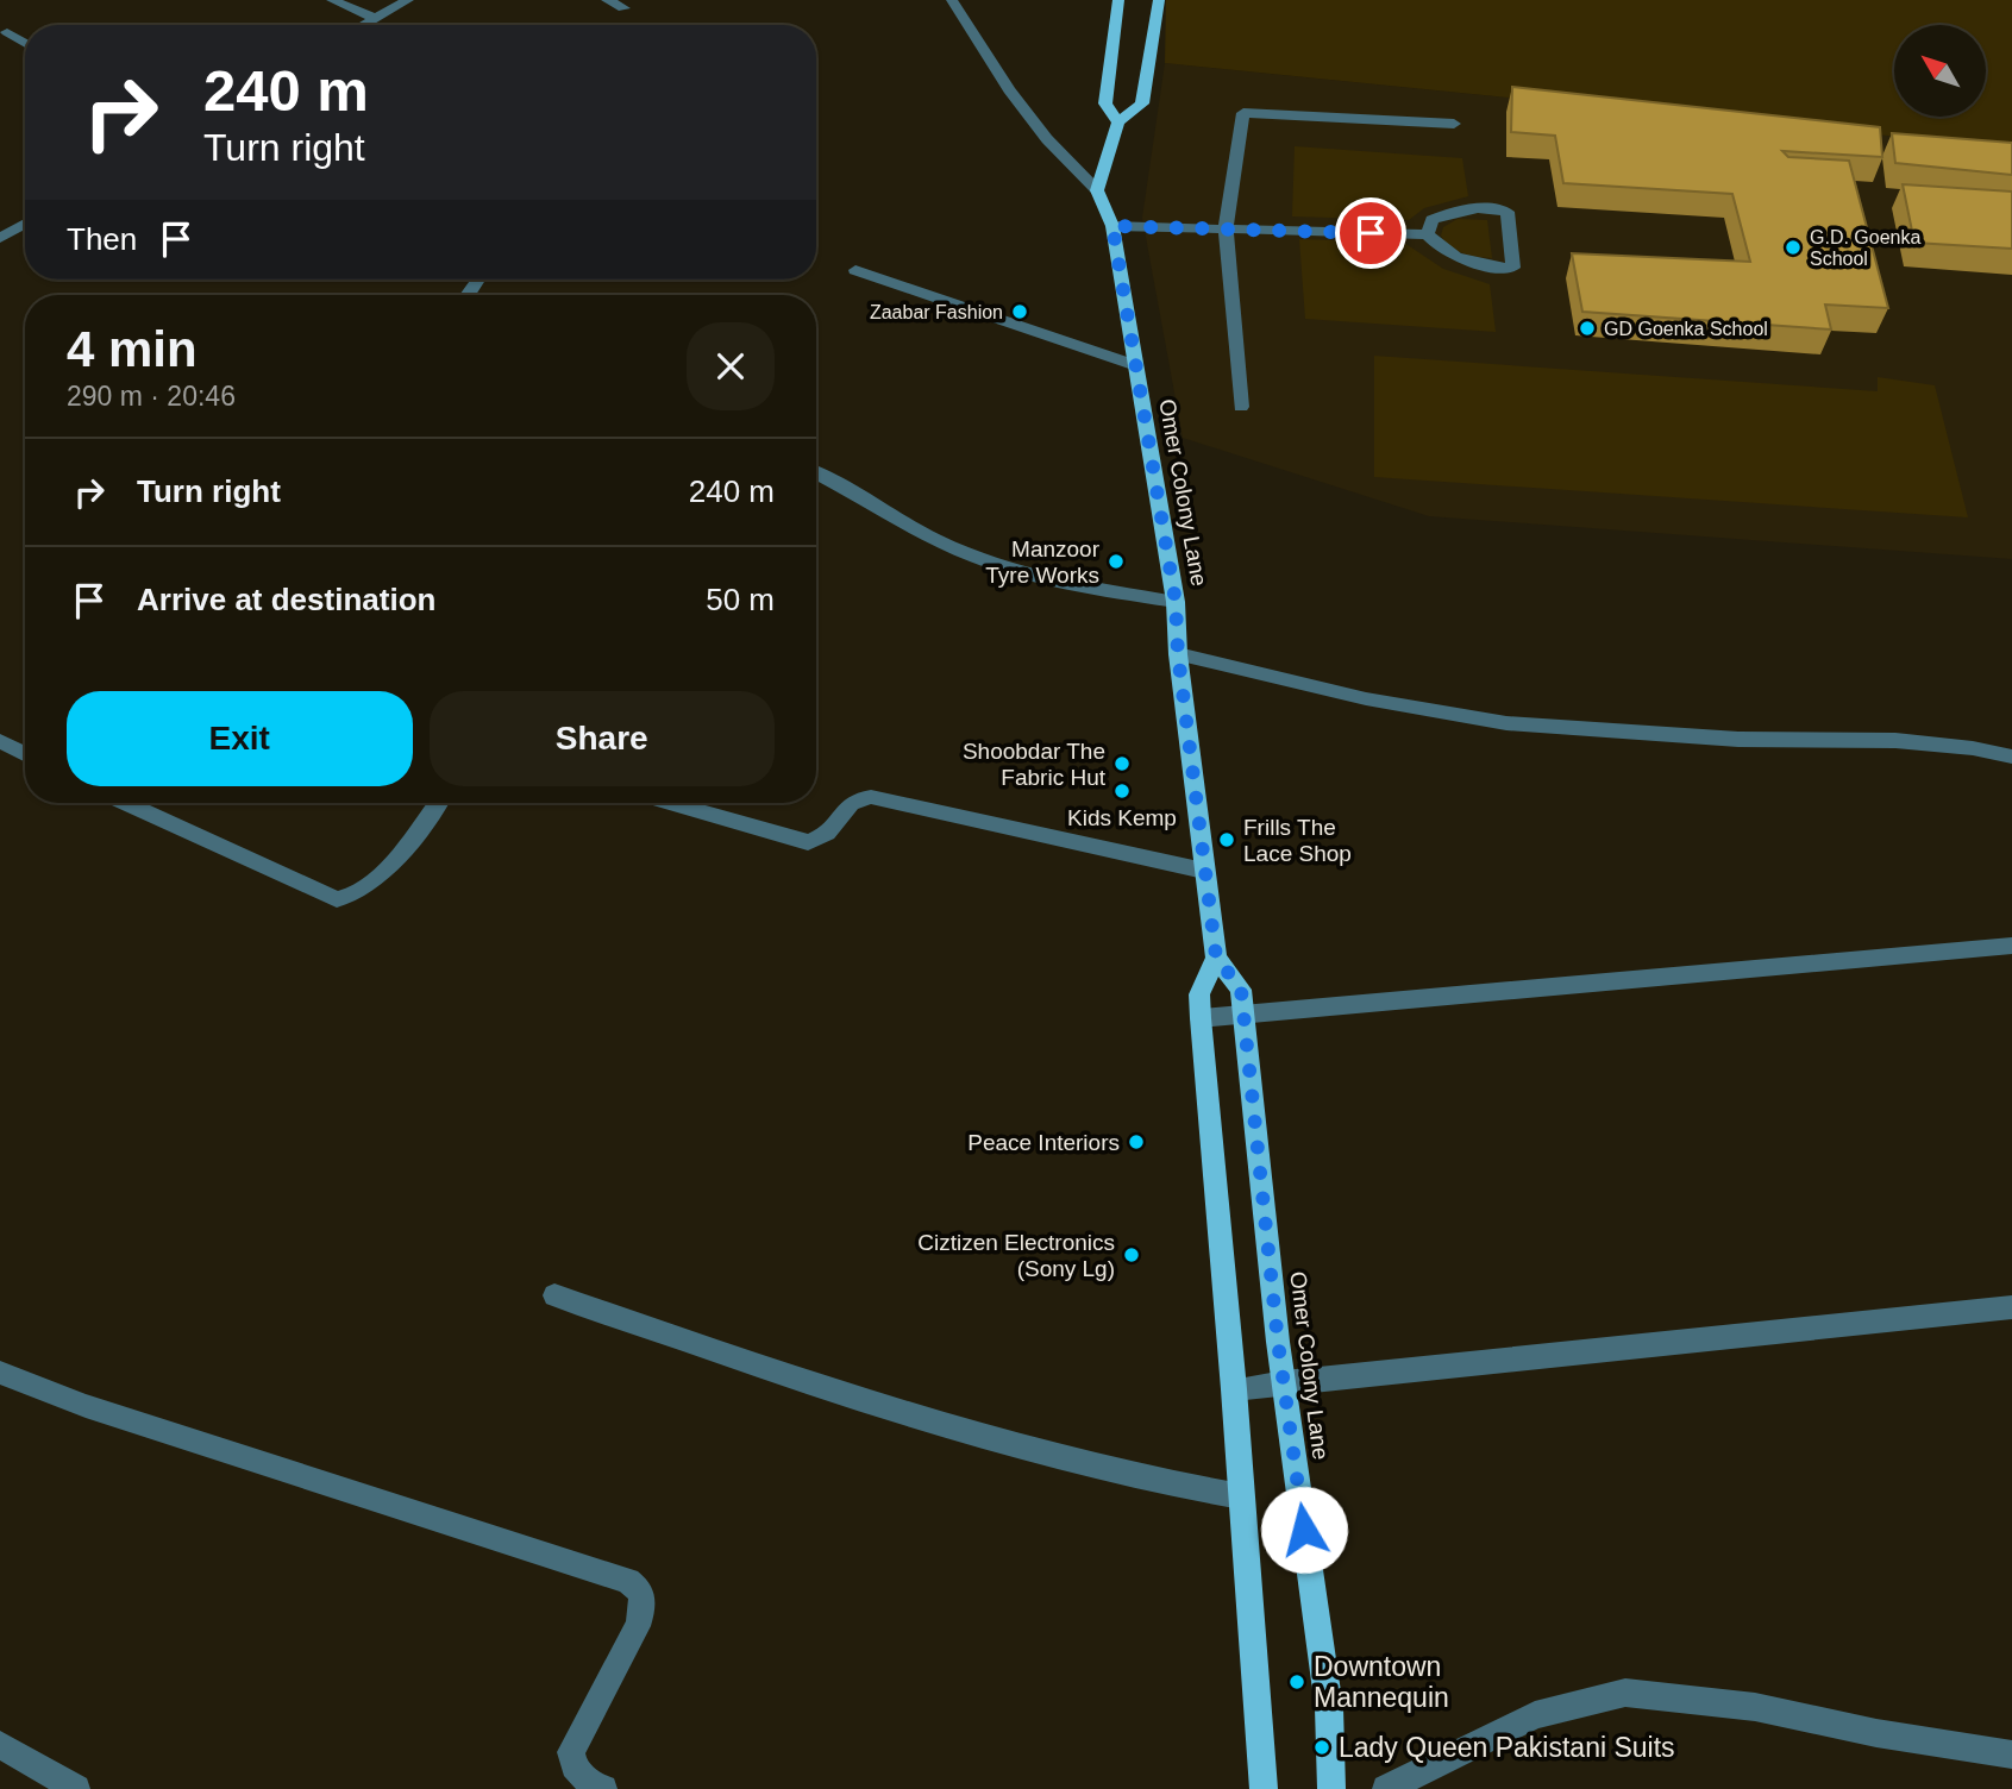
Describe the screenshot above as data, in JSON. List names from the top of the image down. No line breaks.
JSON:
{"streets":{"main road":["Omer Colony Lane"]},"places":["G.D. Goenka School","Zaabar Fashion","GD Goenka School","Manzoor Tyre Works","Shoobdar The Fabric Hut","Kids Kemp","Frills The Lace Shop","Peace Interiors","Ciztizen Electronics (Sony Lg)","Downtown Mannequin","Lady Queen Pakistani Suits"],"north":"top left","page":{"turn":["240 m","Turn right"],"then":"Then","heading":["4 min","290 m · 20:46"],"list":[{"name":"Turn right","value":"240 m"},{"name":"Arrive at destination","value":"50 m"}],"buttons":["Exit","Share"]}}
